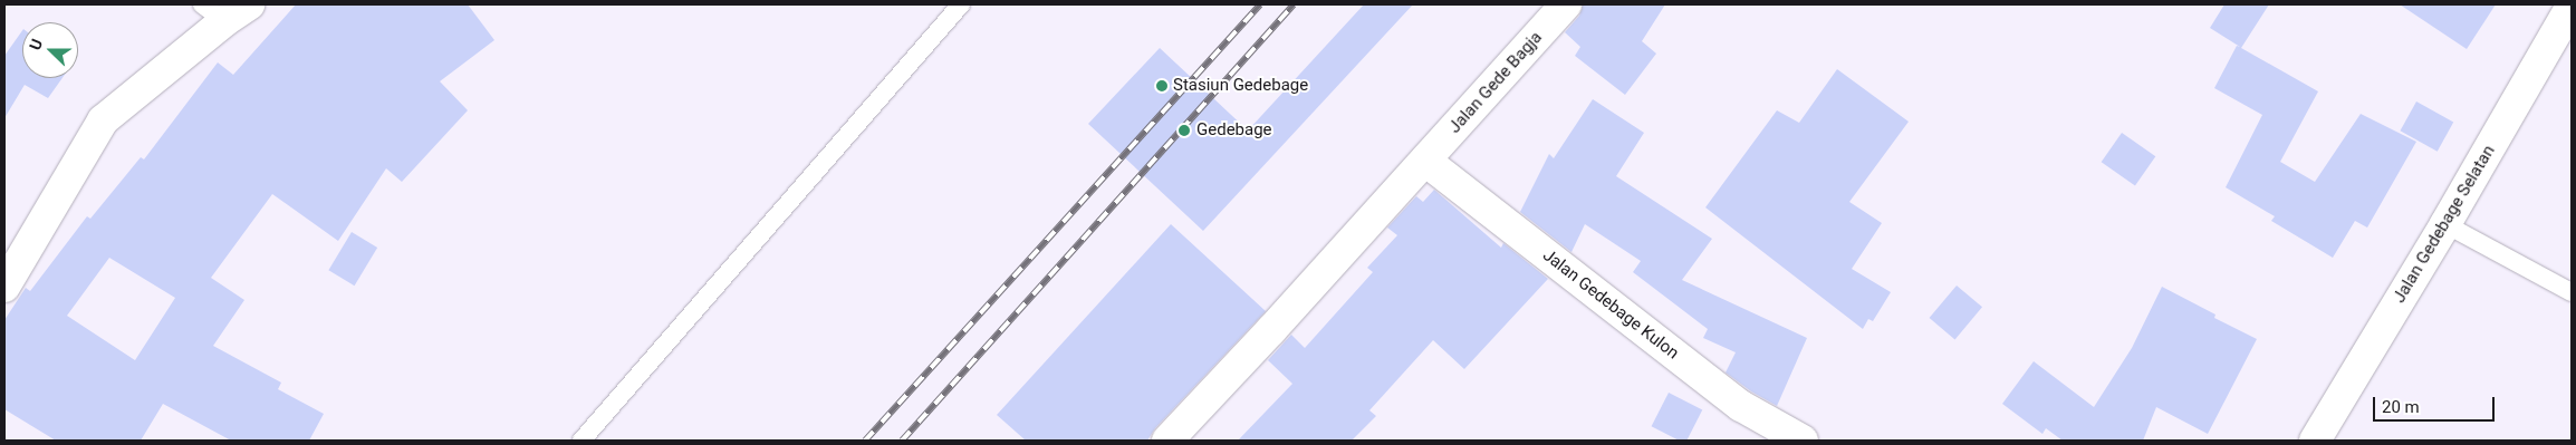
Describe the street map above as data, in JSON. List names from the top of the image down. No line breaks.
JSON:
{"streets":{"street":["Jalan Gede Bagja","Jalan Gedebage Selatan","Jalan Gedebage Kulon"]},"crossings":[["Jalan Gede Bagja","Jalan Gedebage Kulon"]],"places":["Stasiun Gedebage","Gedebage"],"scale_bar":"20 m","north":"left"}
